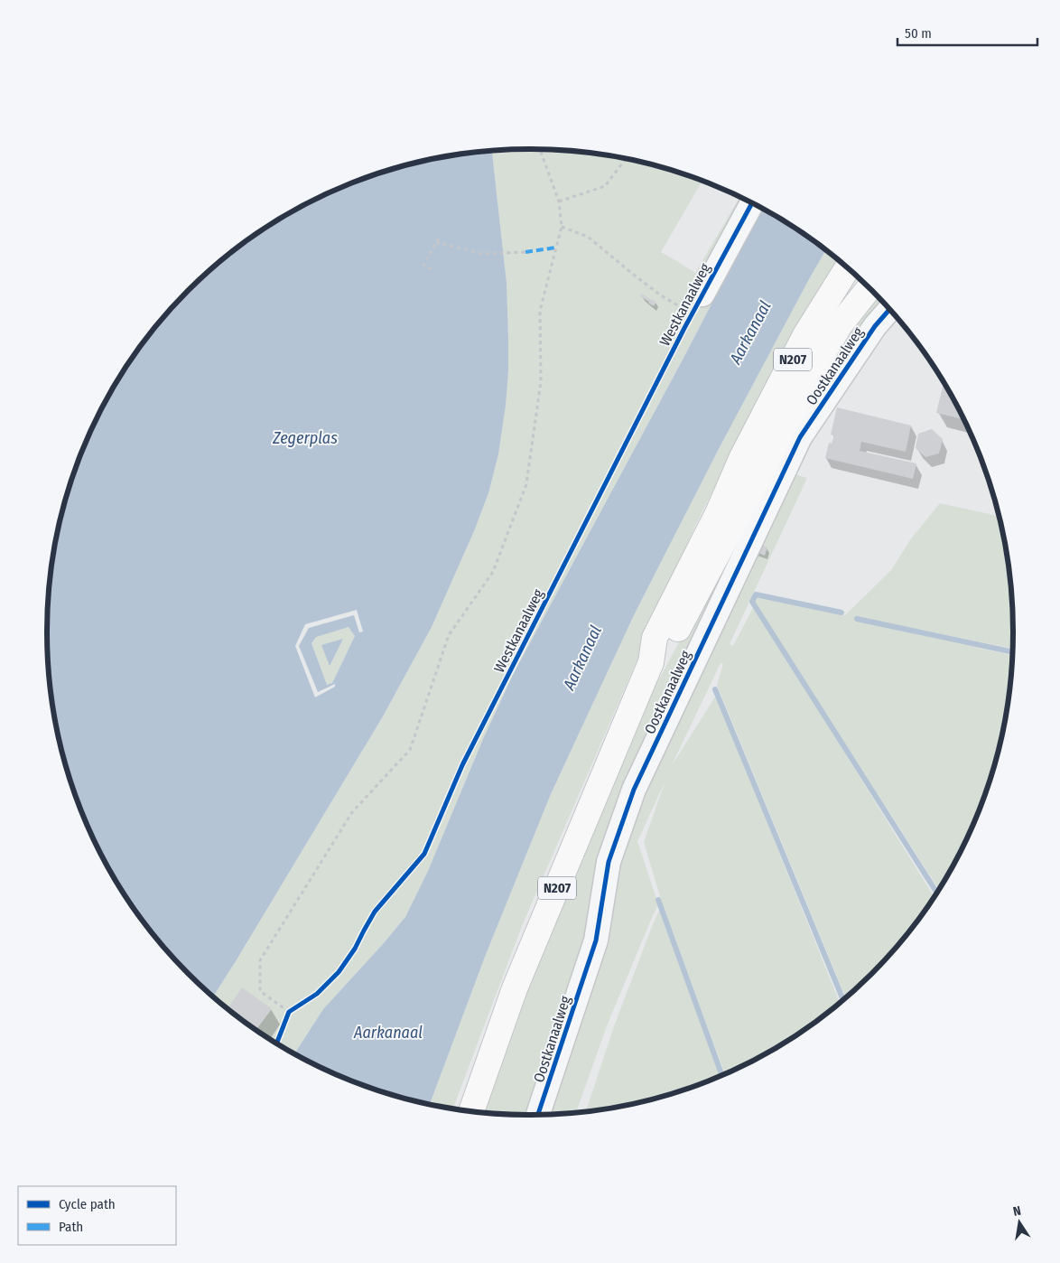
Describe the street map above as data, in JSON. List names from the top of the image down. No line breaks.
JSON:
{"streets":{"main road":["N207","Oostkanaalweg"],"street":["Westkanaalweg"]},"water":["Aarkanaal","Zegerplas"],"legend":["Cycle path","Path"],"scale_bar":"50 m","north":"top"}
